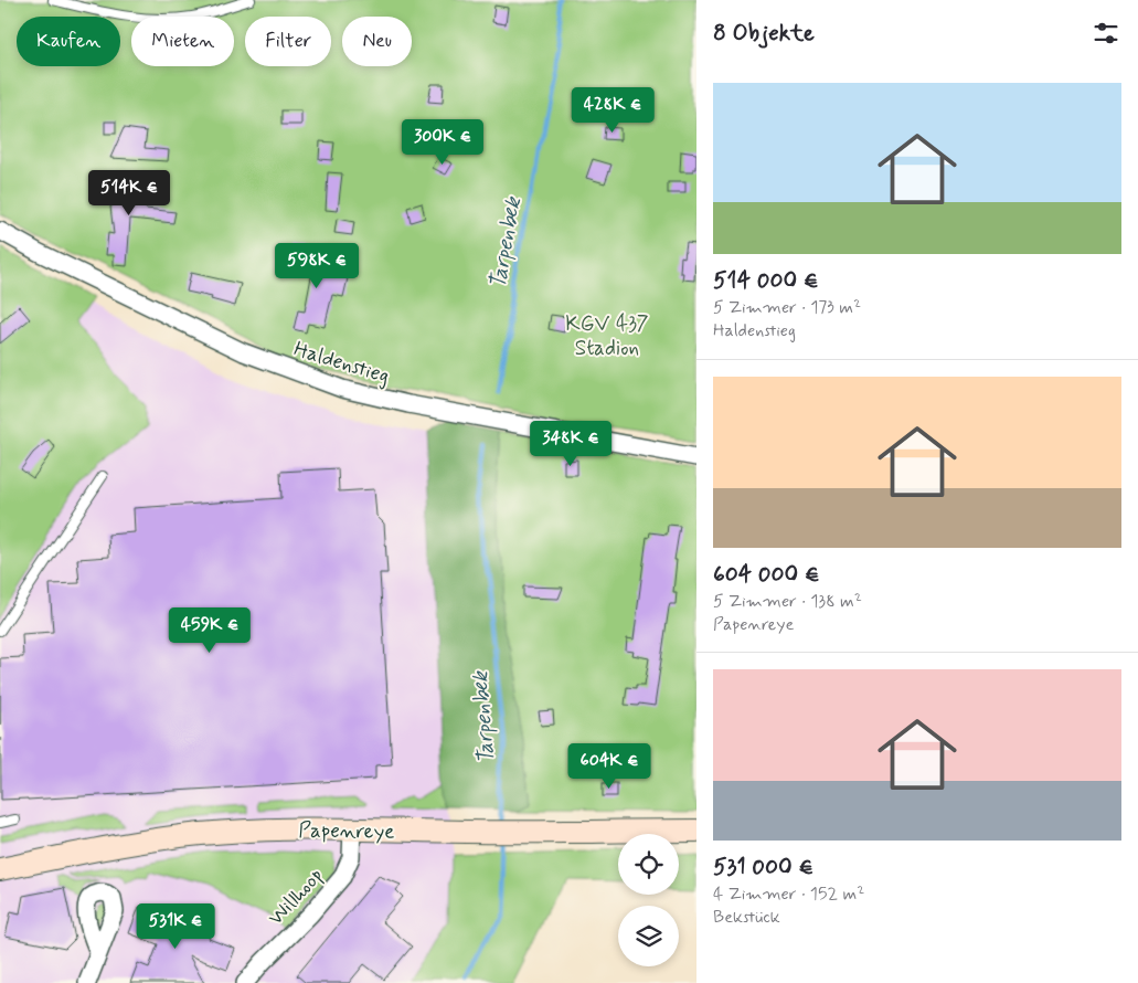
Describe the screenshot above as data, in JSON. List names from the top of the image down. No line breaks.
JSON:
{"streets":{"main road":["Papenreye"],"street":["Haldenstieg","Willhoop"]},"crossings":[["Papenreye","Willhoop"]],"water":["Tarpenbek"],"parks":["KGV 437 Stadion"],"page":{"heading":"8 Objekte","chip":["Kaufen","Mieten","Filter","Neu"],"list":[{"name":"514 000 €","note":"5 Zimmer · 173 m² · Haldenstieg"},{"name":"604 000 €","note":"5 Zimmer · 138 m² · Papenreye"},{"name":"531 000 €","note":"4 Zimmer · 152 m² · Bekstück"}],"price":["428K €","300K €","514K €","598K €","348K €","459K €","604K €","531K €"]}}
